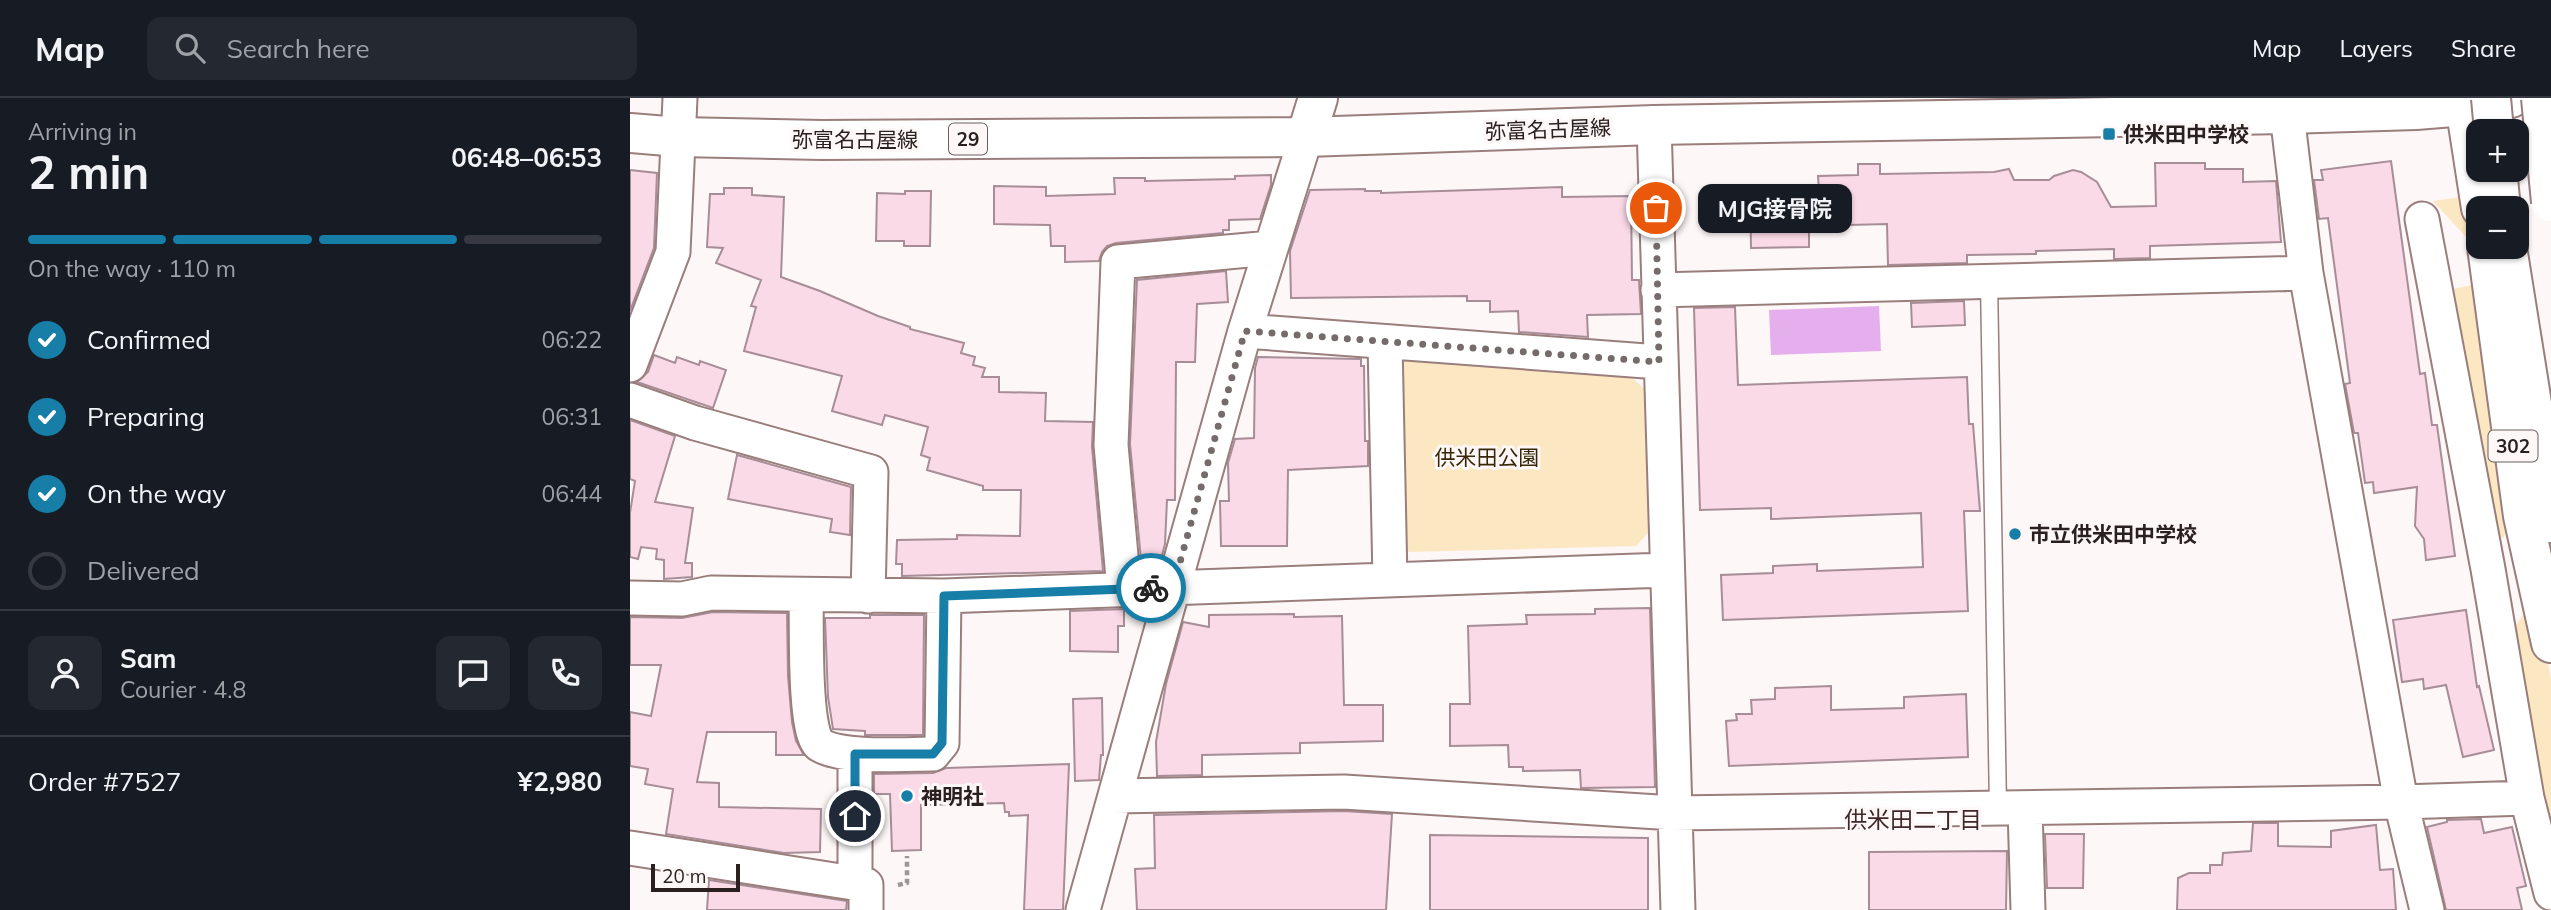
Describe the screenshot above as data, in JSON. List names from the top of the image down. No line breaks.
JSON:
{"streets":{"main road":["弥富名古屋線","29","302"]},"districts":["供米田二丁目"],"parks":["供米田公園"],"places":{"transit":["供米田中学校"],"other":["MJG接骨院","市立供米田中学校","神明社"]},"scale_bar":"20 m","page":{"header":"Map","search":"Search here","nav":["Map","Layers","Share"],"heading":["2 min","Arriving in","06:48–06:53"],"panel":["Sam","Courier · 4.8","Order #7527","¥2,980"],"map_buttons":["+","−"],"bubble":"MJG接骨院","bar":"On the way · 110 m","list":[["Confirmed","06:22"],["Preparing","06:31"],["On the way","06:44"],"Delivered"],"scale":"20 m"}}
